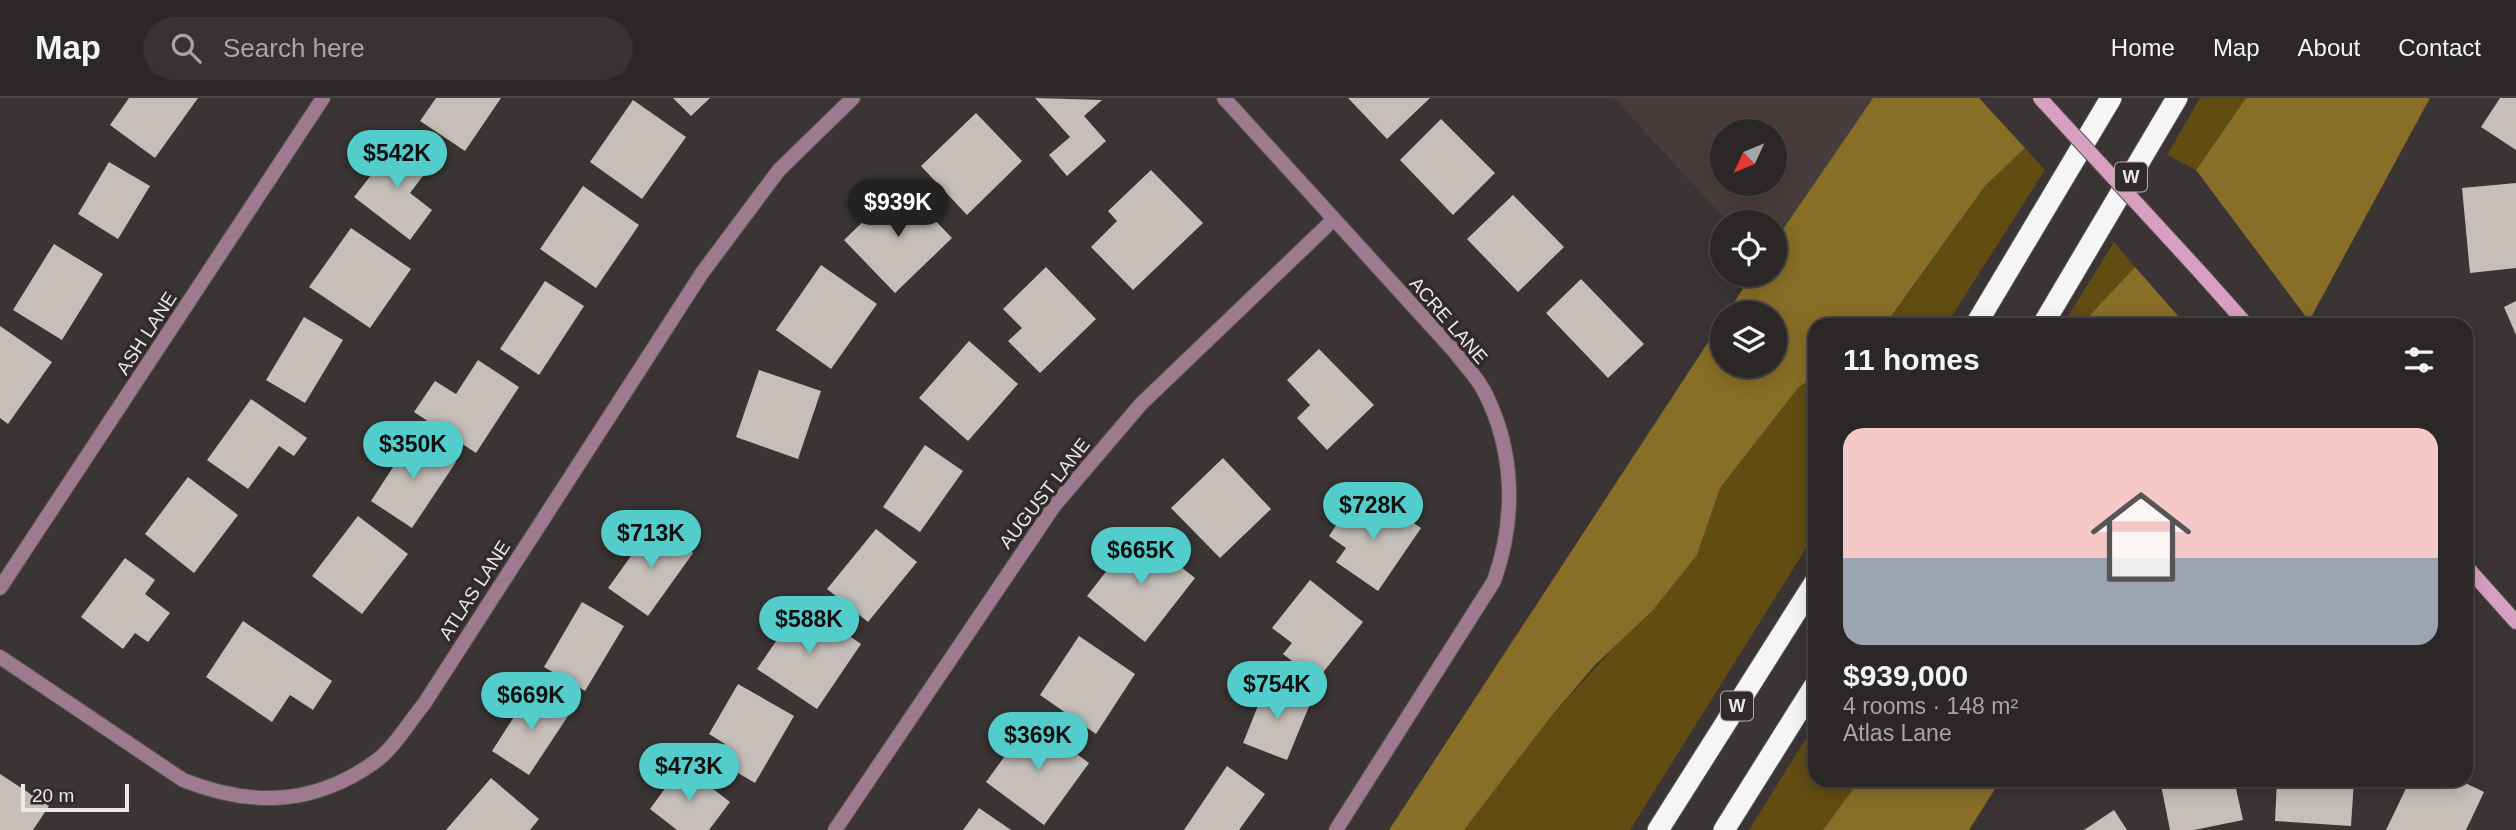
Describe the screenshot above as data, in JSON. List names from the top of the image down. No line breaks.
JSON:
{"streets":{"highway":["W"],"street":["ACRE LANE","ASH LANE","AUGUST LANE","ATLAS LANE"]},"crossings":[["ACRE LANE","AUGUST LANE"]],"scale_bar":"20 m","north":"bottom left","page":{"header":"Map","search":"Search here","nav":["Home","Map","About","Contact"],"price":["$542K","$939K","$350K","$728K","$713K","$665K","$588K","$754K","$669K","$369K","$473K"],"heading":"11 homes","list":[{"name":"$939,000","note":"4 rooms · 148 m² · Atlas Lane"}],"scale":"20 m"}}
